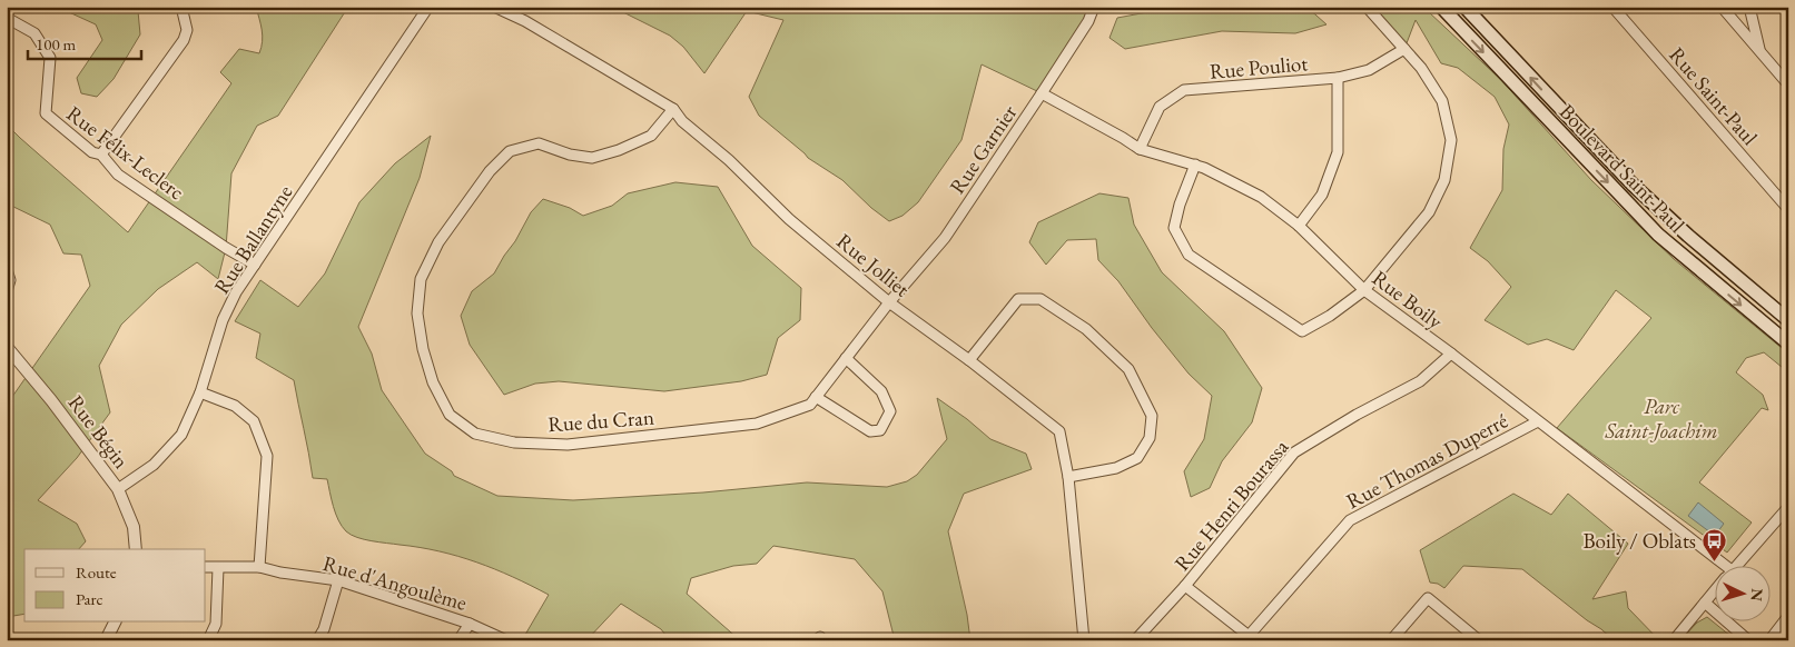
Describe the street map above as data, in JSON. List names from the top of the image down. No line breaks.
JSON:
{"streets":{"main road":["Boulevard Saint-Paul"],"street":["Rue Pouliot","Rue Saint-Paul","Rue Garnier","Rue Félix-Leclerc","Rue Ballantyne","Rue Jolliet","Rue Boily","Rue du Cran","Rue Bégin","Rue Thomas Duperré","Rue Henri Bourassa","Rue d'Angoulème"]},"crossings":[["Rue Pouliot","Rue Boily"],["Rue Garnier","Rue Jolliet"],["Rue Garnier","Rue Boily"],["Rue Garnier","Rue du Cran"],["Rue Félix-Leclerc","Rue Ballantyne"],["Rue Ballantyne","Rue Bégin"],["Rue Jolliet","Rue du Cran"],["Rue Boily","Rue Thomas Duperré"],["Rue Boily","Rue Henri Bourassa"]],"parks":["Parc Saint-Joachim"],"places":{"bus stop":["Boily / Oblats"]},"legend":["Route","Parc"],"scale_bar":"100 m","north":"right"}
